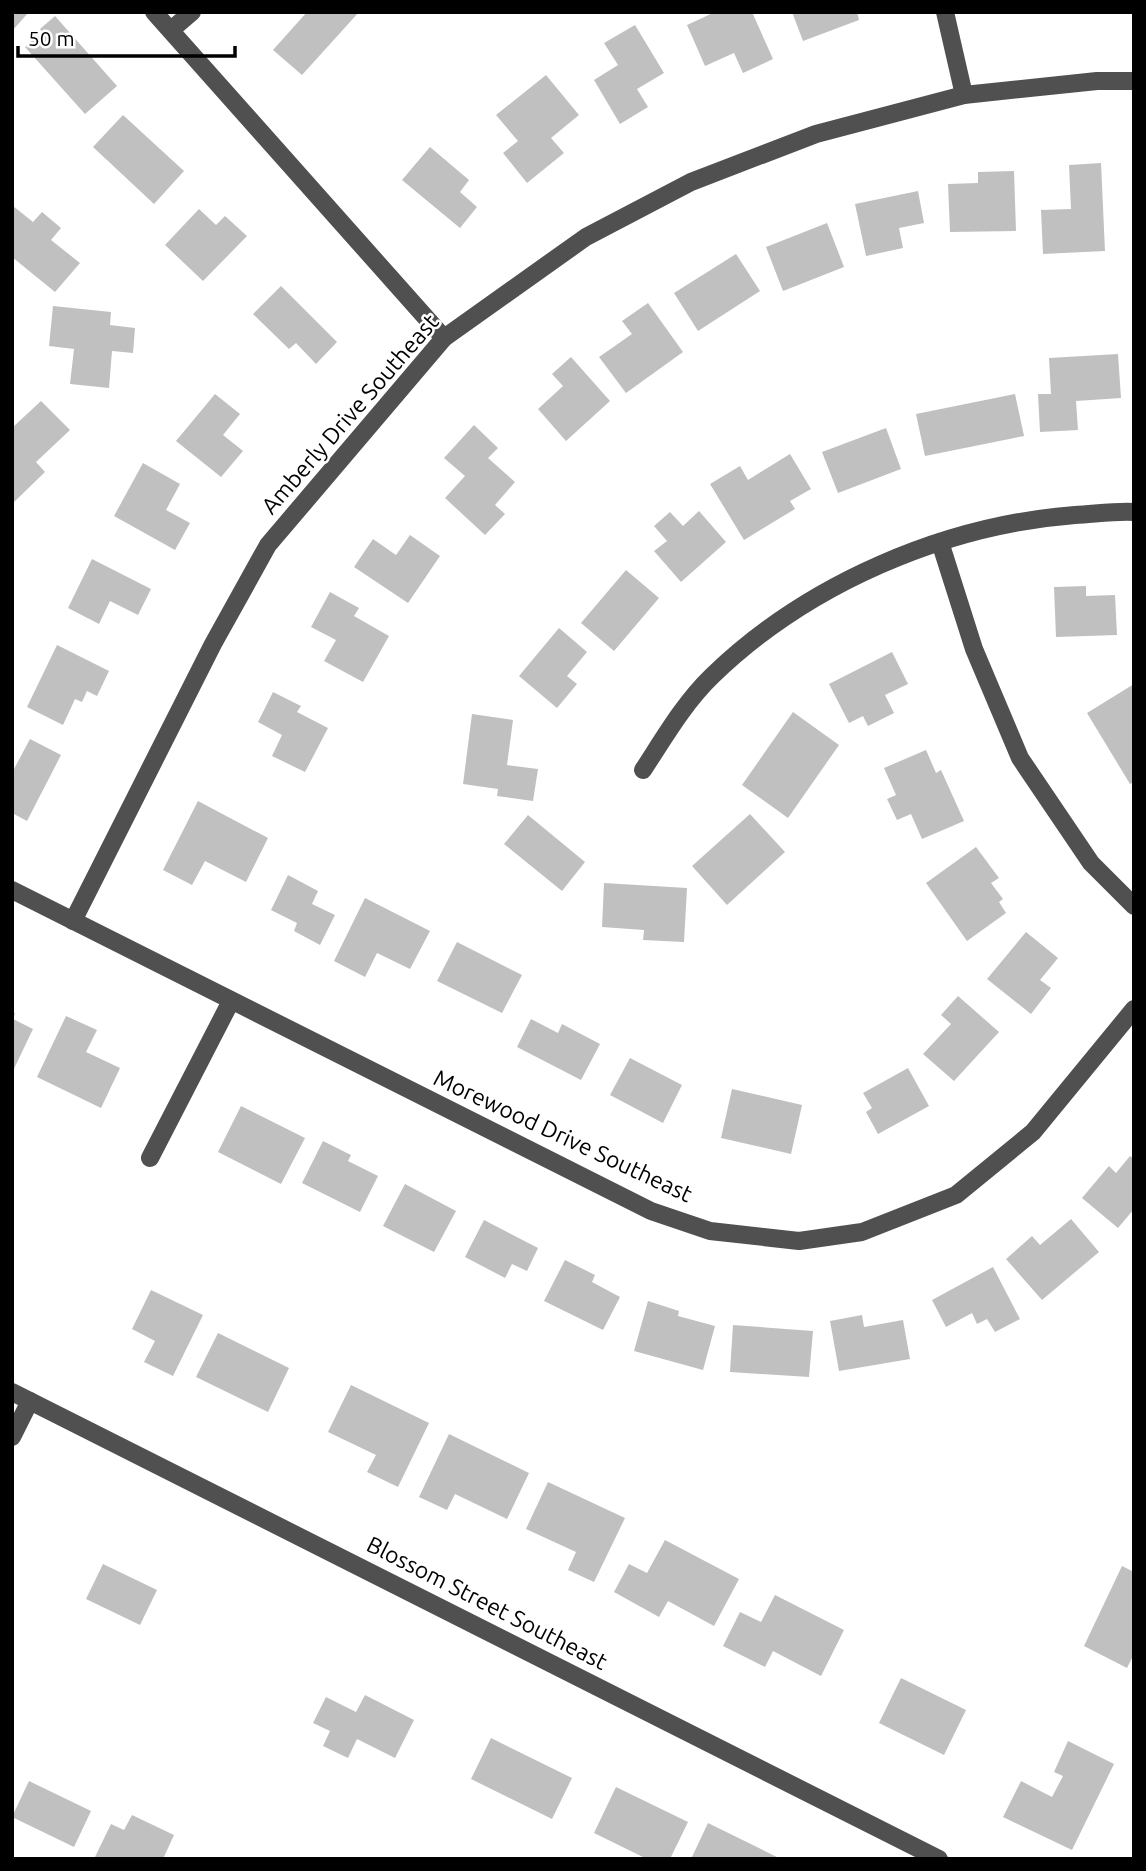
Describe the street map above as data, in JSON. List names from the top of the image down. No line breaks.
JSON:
{"streets":{"street":["Amberly Drive Southeast","Morewood Drive Southeast","Blossom Street Southeast"]},"crossings":[["Amberly Drive Southeast","Morewood Drive Southeast"]],"scale_bar":"50 m"}
